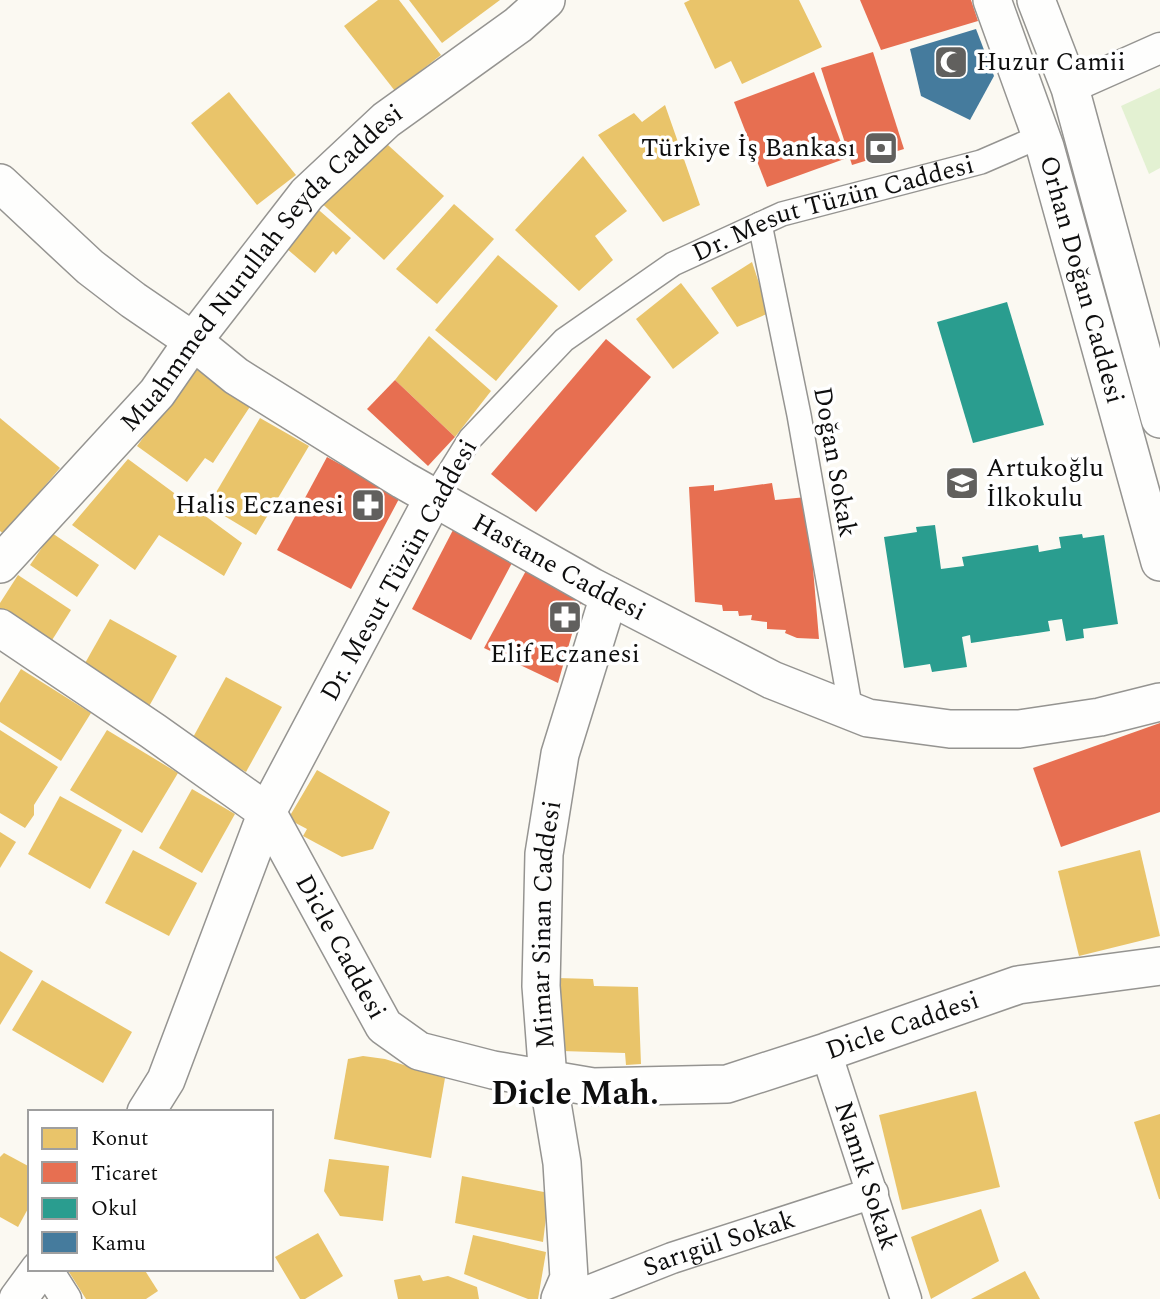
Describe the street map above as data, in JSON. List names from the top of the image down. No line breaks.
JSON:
{"streets":{"street":["Dr. Mesut Tüzün Caddesi","Muahmmed Nurullah Seyda Caddesi","Orhan Doğan Caddesi","Doğan Sokak","Hastane Caddesi","Mimar Sinan Caddesi","Dicle Caddesi","Namık Sokak","Sarıgül Sokak"]},"crossings":[["Dr. Mesut Tüzün Caddesi","Orhan Doğan Caddesi"],["Dr. Mesut Tüzün Caddesi","Doğan Sokak"],["Dr. Mesut Tüzün Caddesi","Hastane Caddesi"],["Dr. Mesut Tüzün Caddesi","Dicle Caddesi"],["Muahmmed Nurullah Seyda Caddesi","Hastane Caddesi"],["Doğan Sokak","Hastane Caddesi"],["Hastane Caddesi","Mimar Sinan Caddesi"],["Mimar Sinan Caddesi","Dicle Caddesi"],["Dicle Caddesi","Namık Sokak"],["Namık Sokak","Sarıgül Sokak"]],"districts":["Dicle Mah."],"places":{"mosque":["Huzur Camii"],"bank":["Türkiye İş Bankası"],"school or university":["Artukoğlu İlkokulu"],"pharmacy":["Halis Eczanesi","Elif Eczanesi"]},"legend":["Konut","Ticaret","Okul","Kamu"]}
